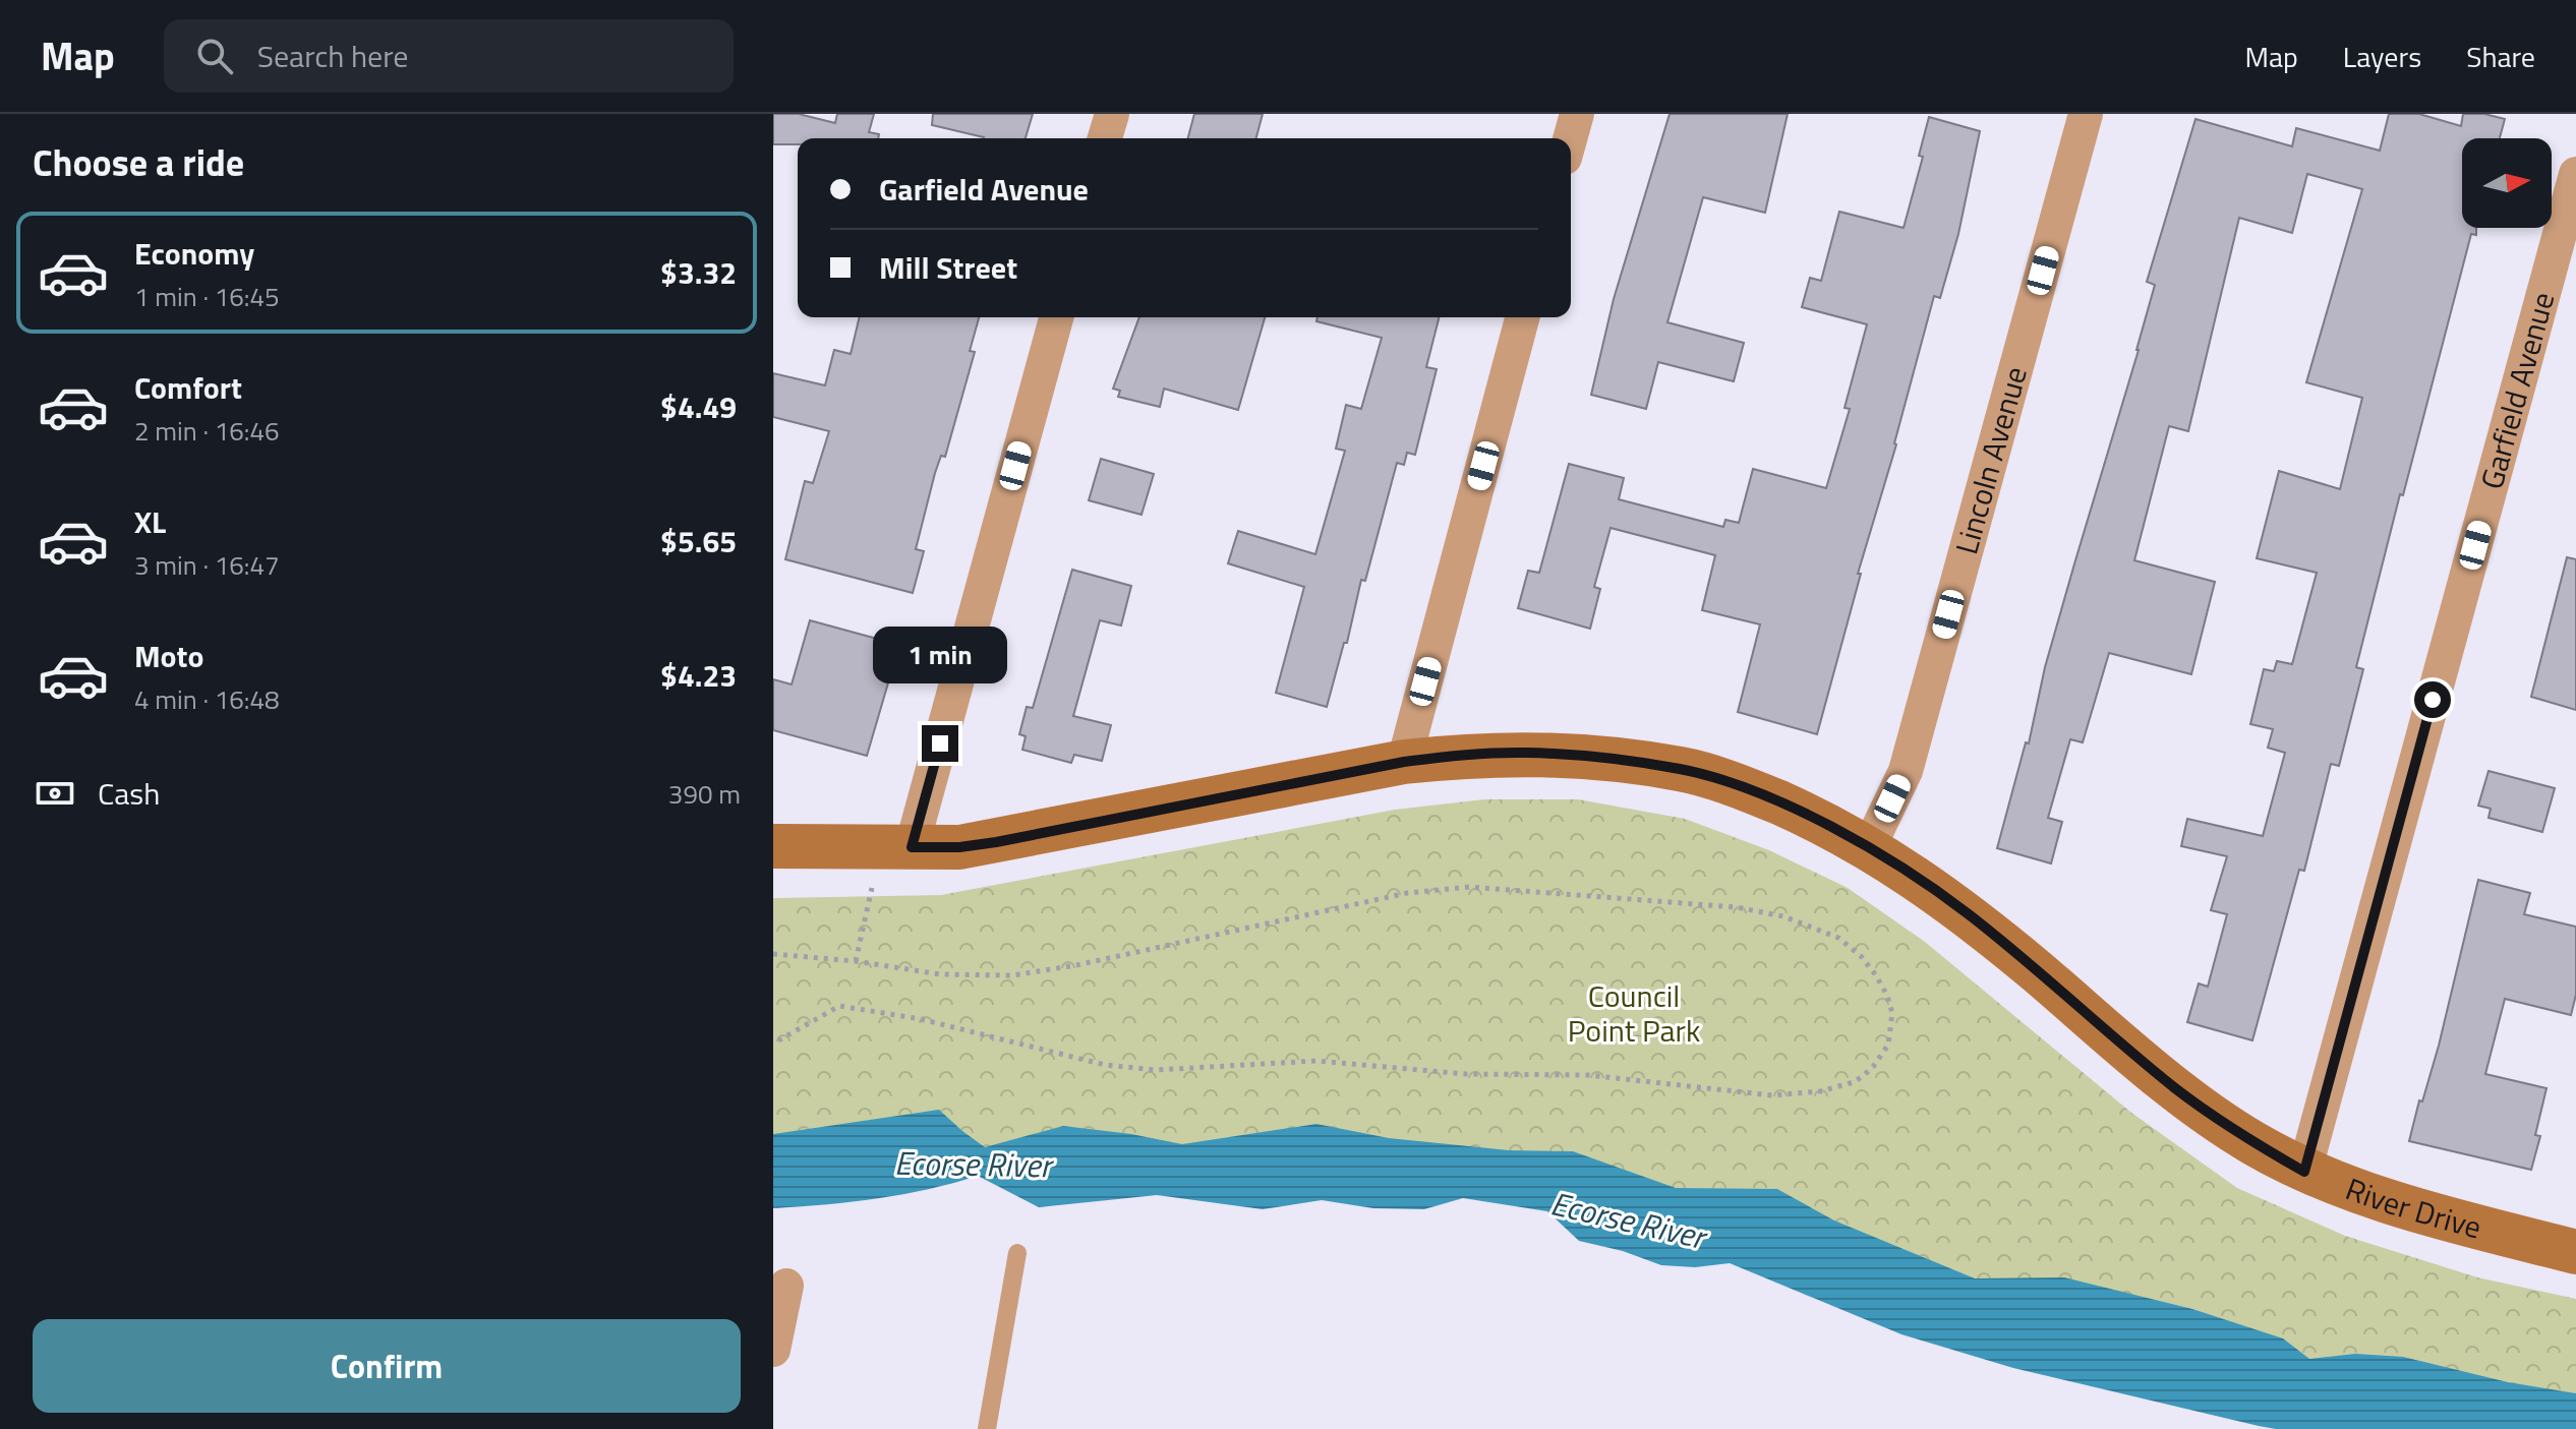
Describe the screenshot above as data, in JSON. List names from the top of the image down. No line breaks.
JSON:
{"streets":{"street":["Garfield Avenue","Lincoln Avenue","River Drive"]},"crossings":[["Garfield Avenue","River Drive"],["Lincoln Avenue","River Drive"]],"water":["Ecorse River"],"parks":["Council Point Park"],"north":"right","page":{"header":"Map","search":"Search here","nav":["Map","Layers","Share"],"heading":"Choose a ride","banner":["Garfield Avenue","Mill Street"],"list":[{"name":"Economy","note":"1 min · 16:45","value":"$3.32"},{"name":"Comfort","note":"2 min · 16:46","value":"$4.49"},{"name":"XL","note":"3 min · 16:47","value":"$5.65"},{"name":"Moto","note":"4 min · 16:48","value":"$4.23"}],"bubble":"1 min","pay":["Cash","390 m"],"buttons":"Confirm"}}
